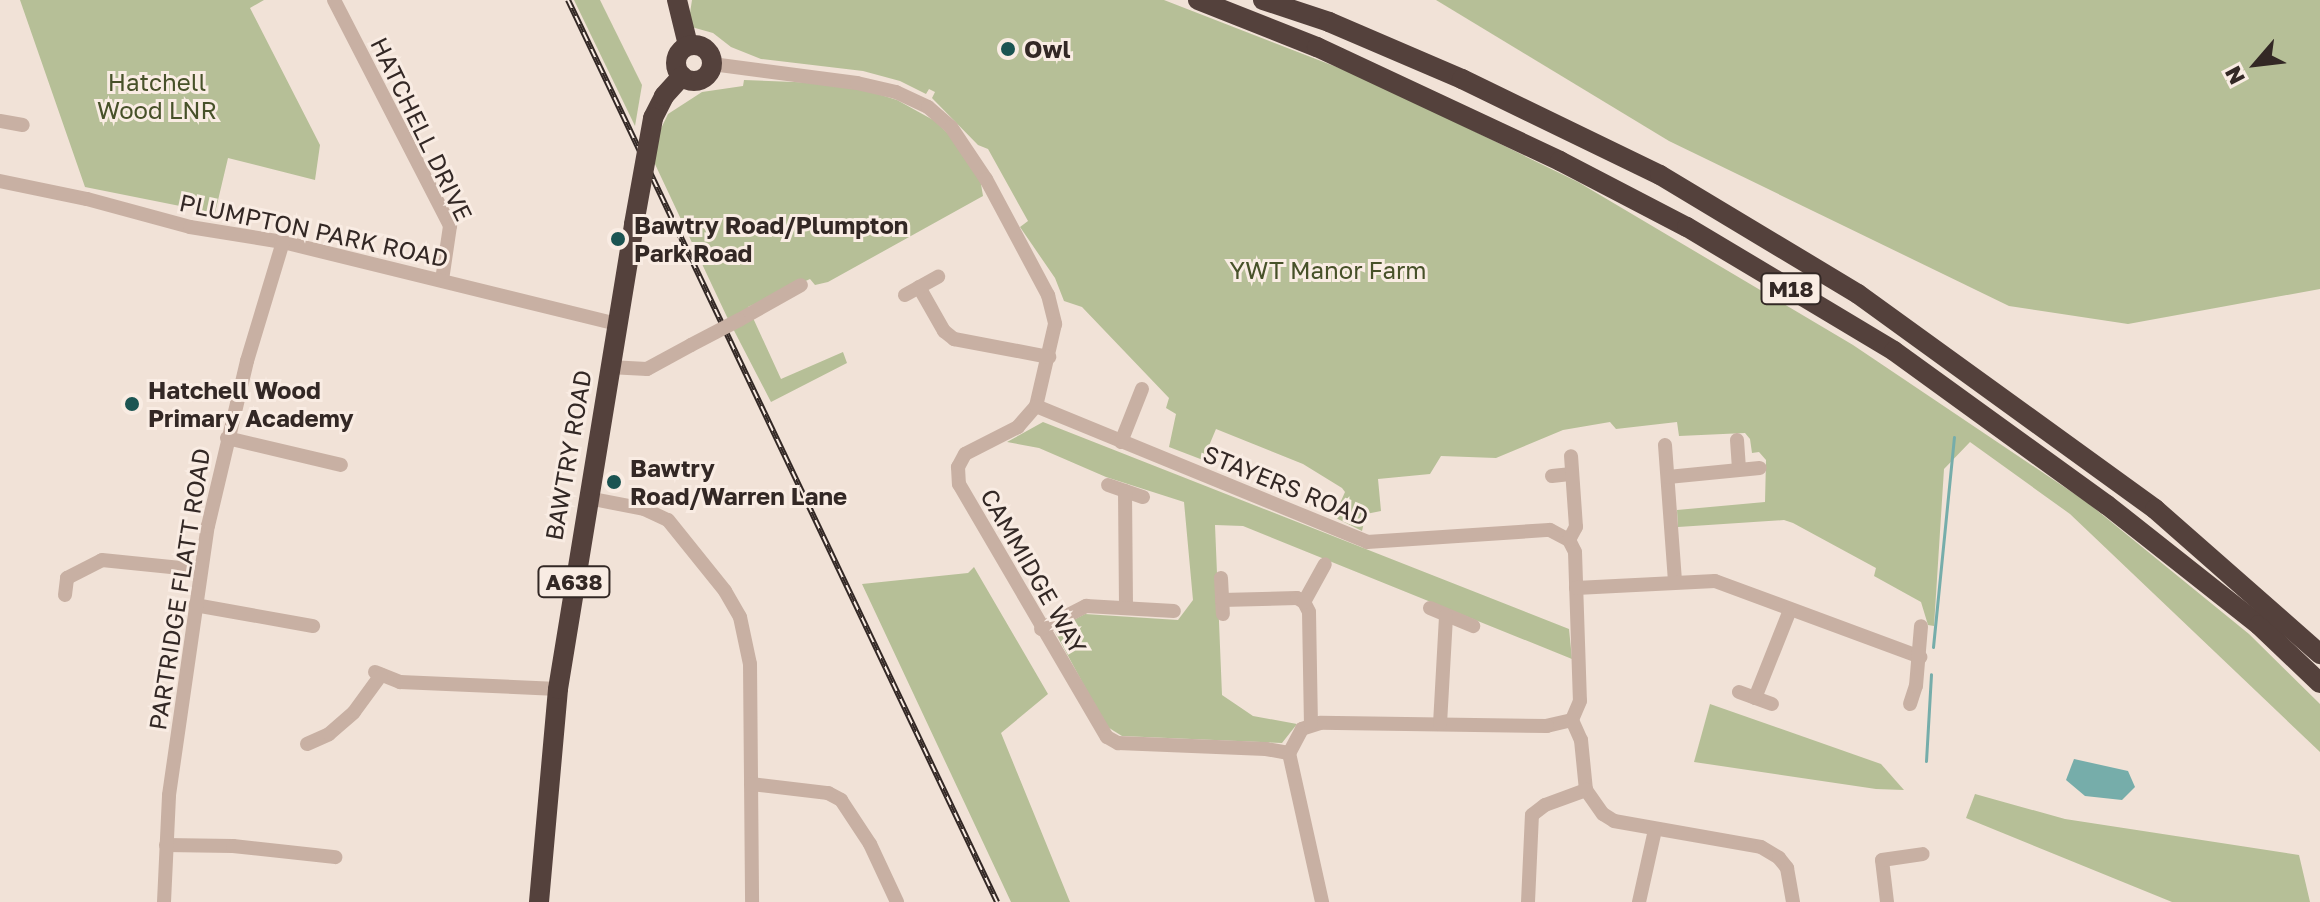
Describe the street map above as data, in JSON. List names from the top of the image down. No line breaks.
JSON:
{"streets":{"highway":["M18","BAWTRY ROAD","A638"],"street":["HATCHELL DRIVE","PLUMPTON PARK ROAD","STAYERS ROAD","CAMMIDGE WAY","PARTRIDGE FLATT ROAD"]},"crossings":[["HATCHELL DRIVE","PLUMPTON PARK ROAD"],["PLUMPTON PARK ROAD","BAWTRY ROAD"],["PLUMPTON PARK ROAD","PARTRIDGE FLATT ROAD"],["STAYERS ROAD","CAMMIDGE WAY"]],"parks":["Hatchell Wood LNR","YWT Manor Farm"],"places":["Owl","Bawtry Road/Plumpton Park Road","Hatchell Wood Primary Academy","Bawtry Road/Warren Lane"],"north":"bottom left"}
